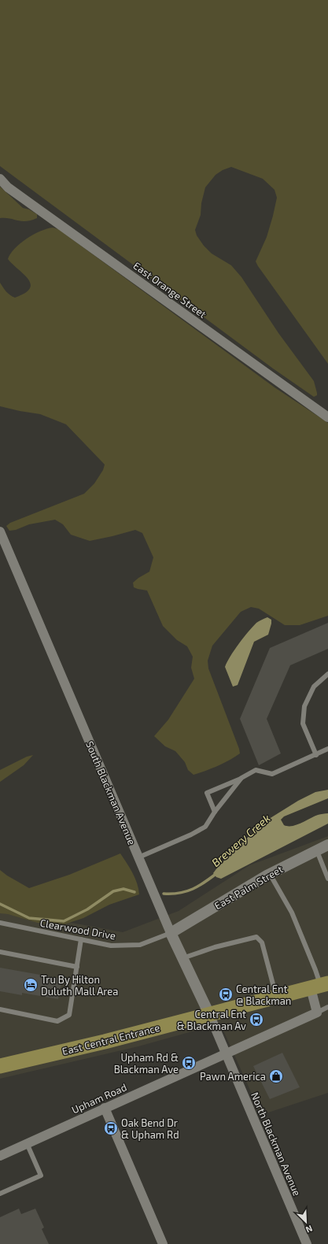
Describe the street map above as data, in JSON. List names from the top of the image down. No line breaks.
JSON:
{"streets":{"highway":["East Central Entrance"],"street":["East Orange Street","South Blackman Avenue","East Palm Street","Upham Road","North Blackman Avenue"],"lane":["Clearwood Drive"]},"crossings":[["South Blackman Avenue","East Palm Street"],["South Blackman Avenue","Clearwood Drive"],["South Blackman Avenue","East Central Entrance"],["South Blackman Avenue","Upham Road"],["South Blackman Avenue","North Blackman Avenue"],["East Palm Street","Clearwood Drive"],["Upham Road","North Blackman Avenue"]],"water":["Brewery Creek"],"places":{"hotel":["Tru By Hilton Duluth Mall Area"],"bus stop":["Central Ent @ Blackman","Central Ent & Blackman Av","Upham Rd & Blackman Ave","Oak Bend Dr & Upham Rd"],"shop":["Pawn America"]},"north":"bottom right"}
